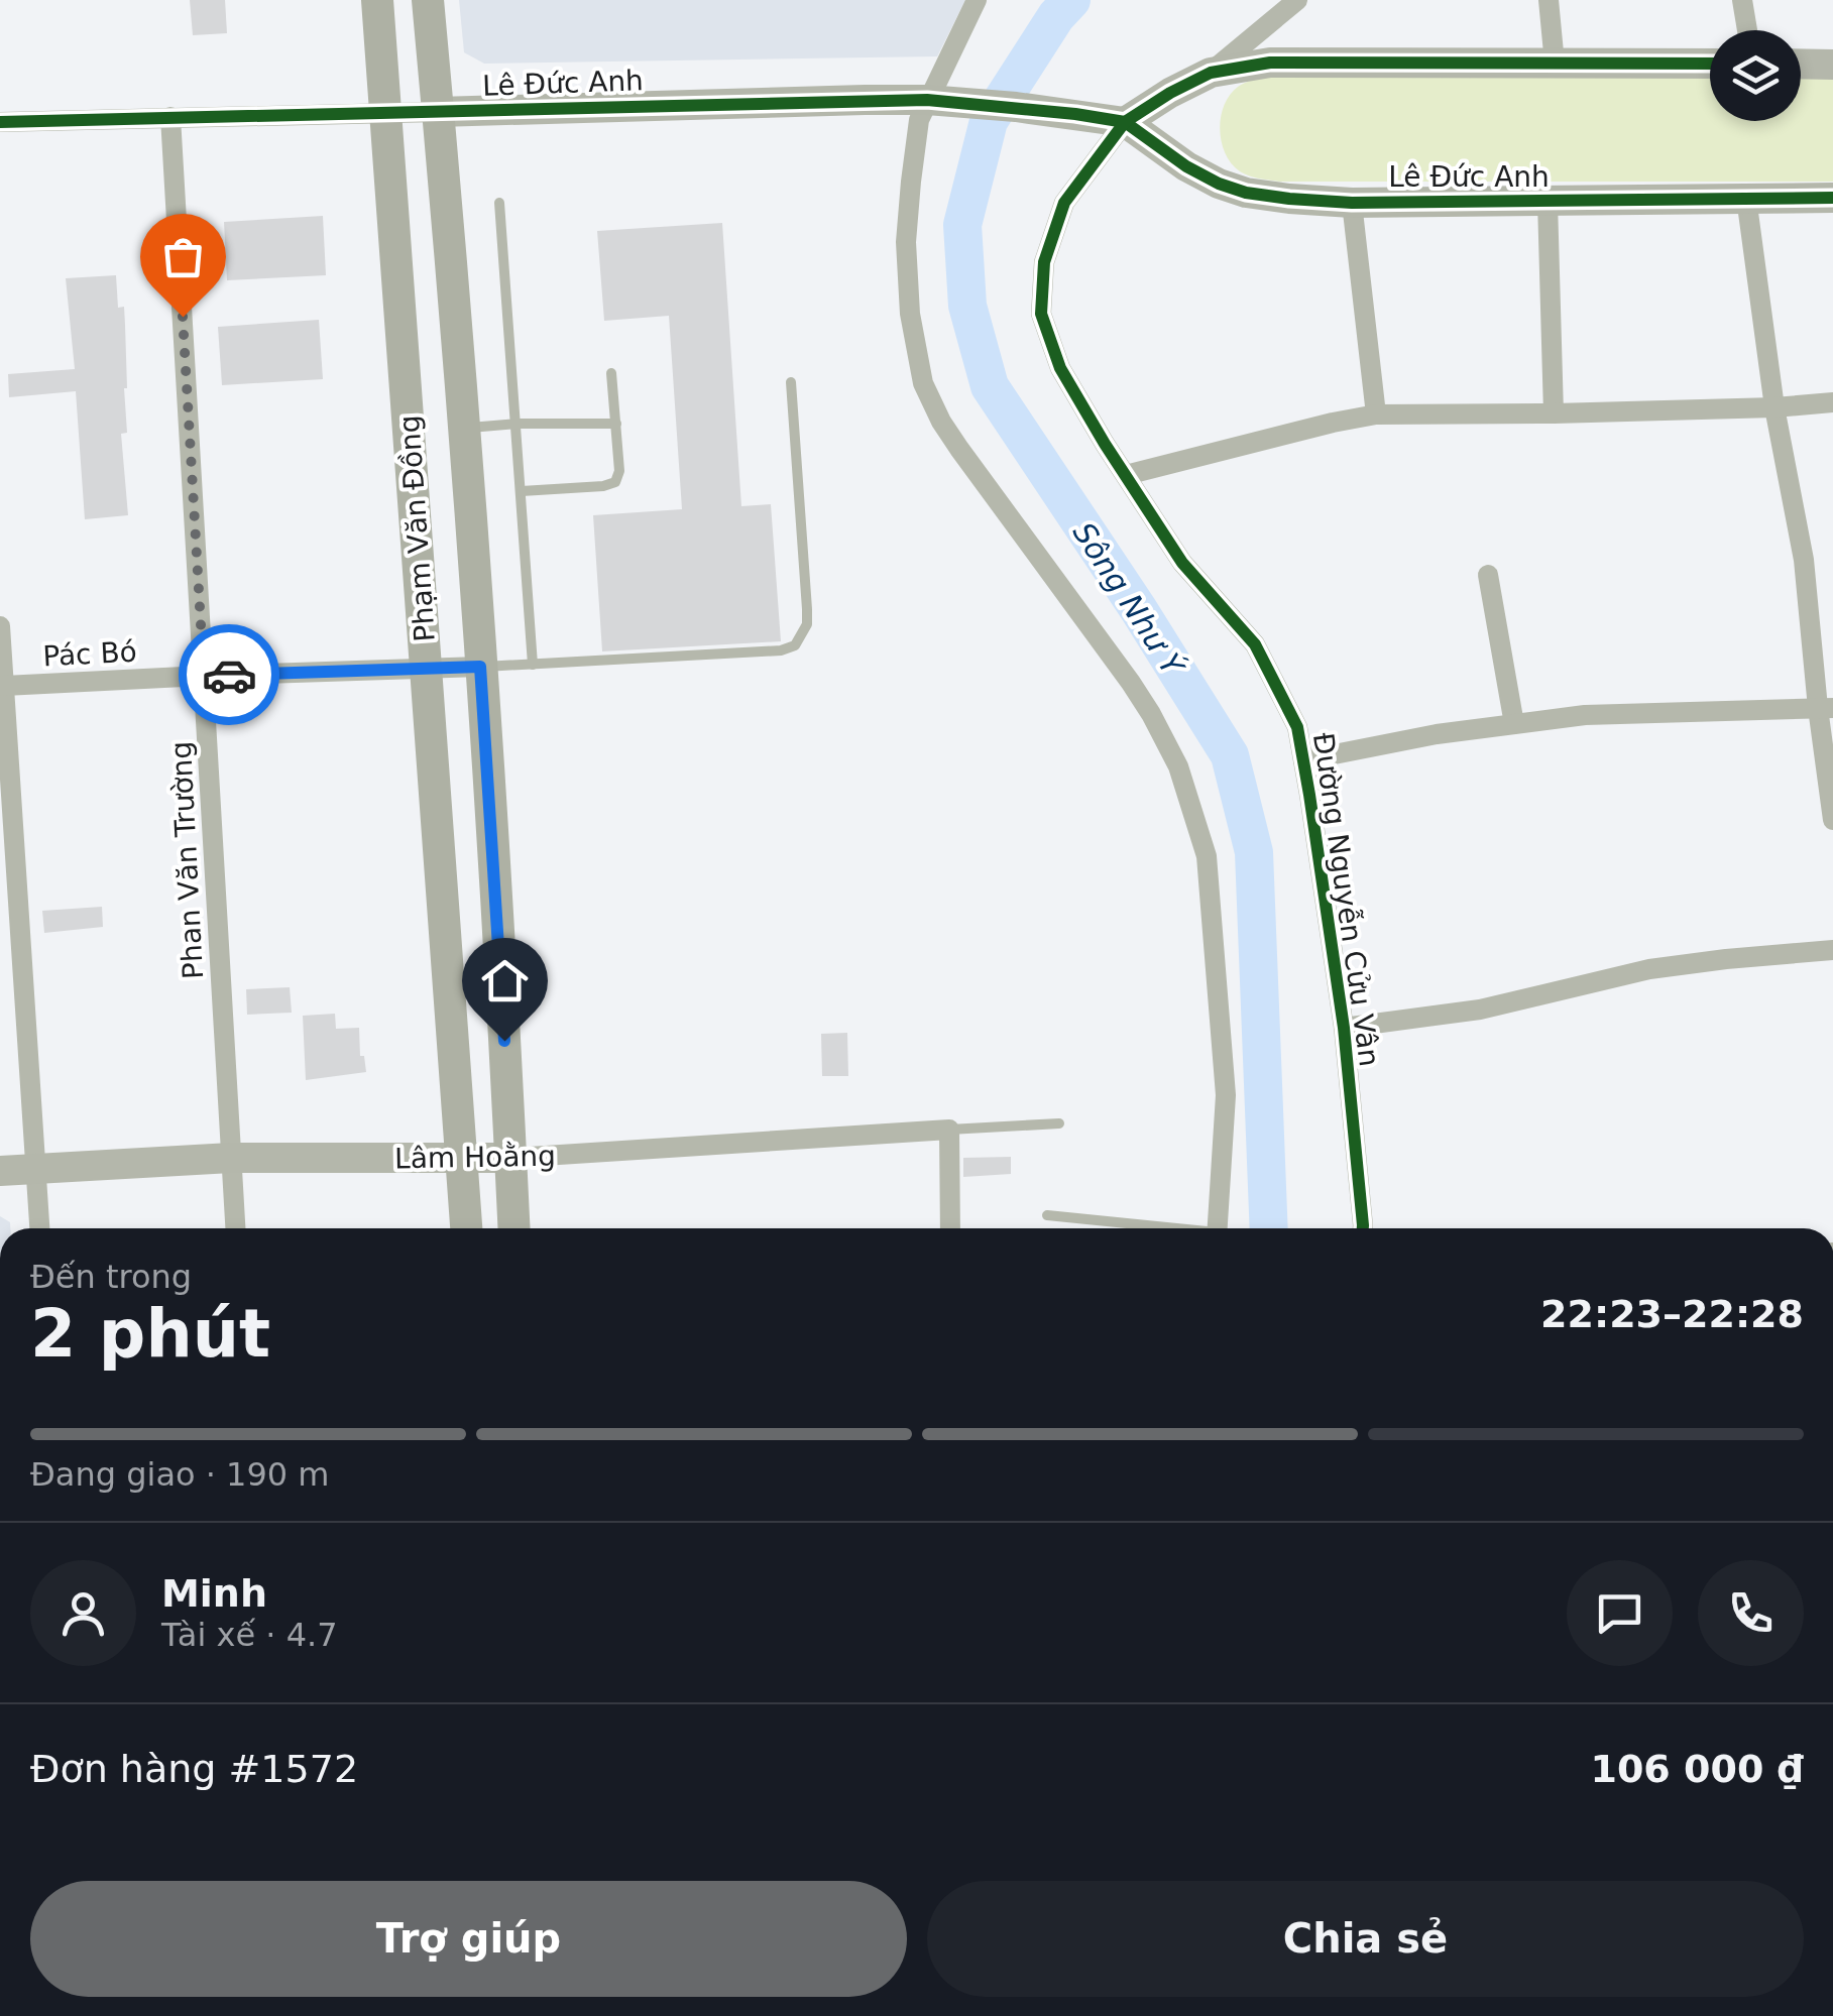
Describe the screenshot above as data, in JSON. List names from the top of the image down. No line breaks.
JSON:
{"streets":{"main road":["Phạm Văn Đồng"],"street":["Lê Đức Anh","Pác Bó","Phan Văn Trường","Đường Nguyễn Cửu Vân","Lâm Hoằng"]},"crossings":[["Lê Đức Anh","Phạm Văn Đồng"],["Lê Đức Anh","Phan Văn Trường"],["Lê Đức Anh","Đường Nguyễn Cửu Vân"],["Phạm Văn Đồng","Pác Bó"],["Phạm Văn Đồng","Lâm Hoằng"],["Pác Bó","Phan Văn Trường"],["Phan Văn Trường","Lâm Hoằng"]],"water":["Sông Như Ý"],"page":{"heading":["2 phút","Đến trong","22:23–22:28"],"panel":["Minh","Tài xế · 4.7","Đơn hàng #1572","106 000 ₫"],"bar":"Đang giao · 190 m","buttons":["Trợ giúp","Chia sẻ"]}}
